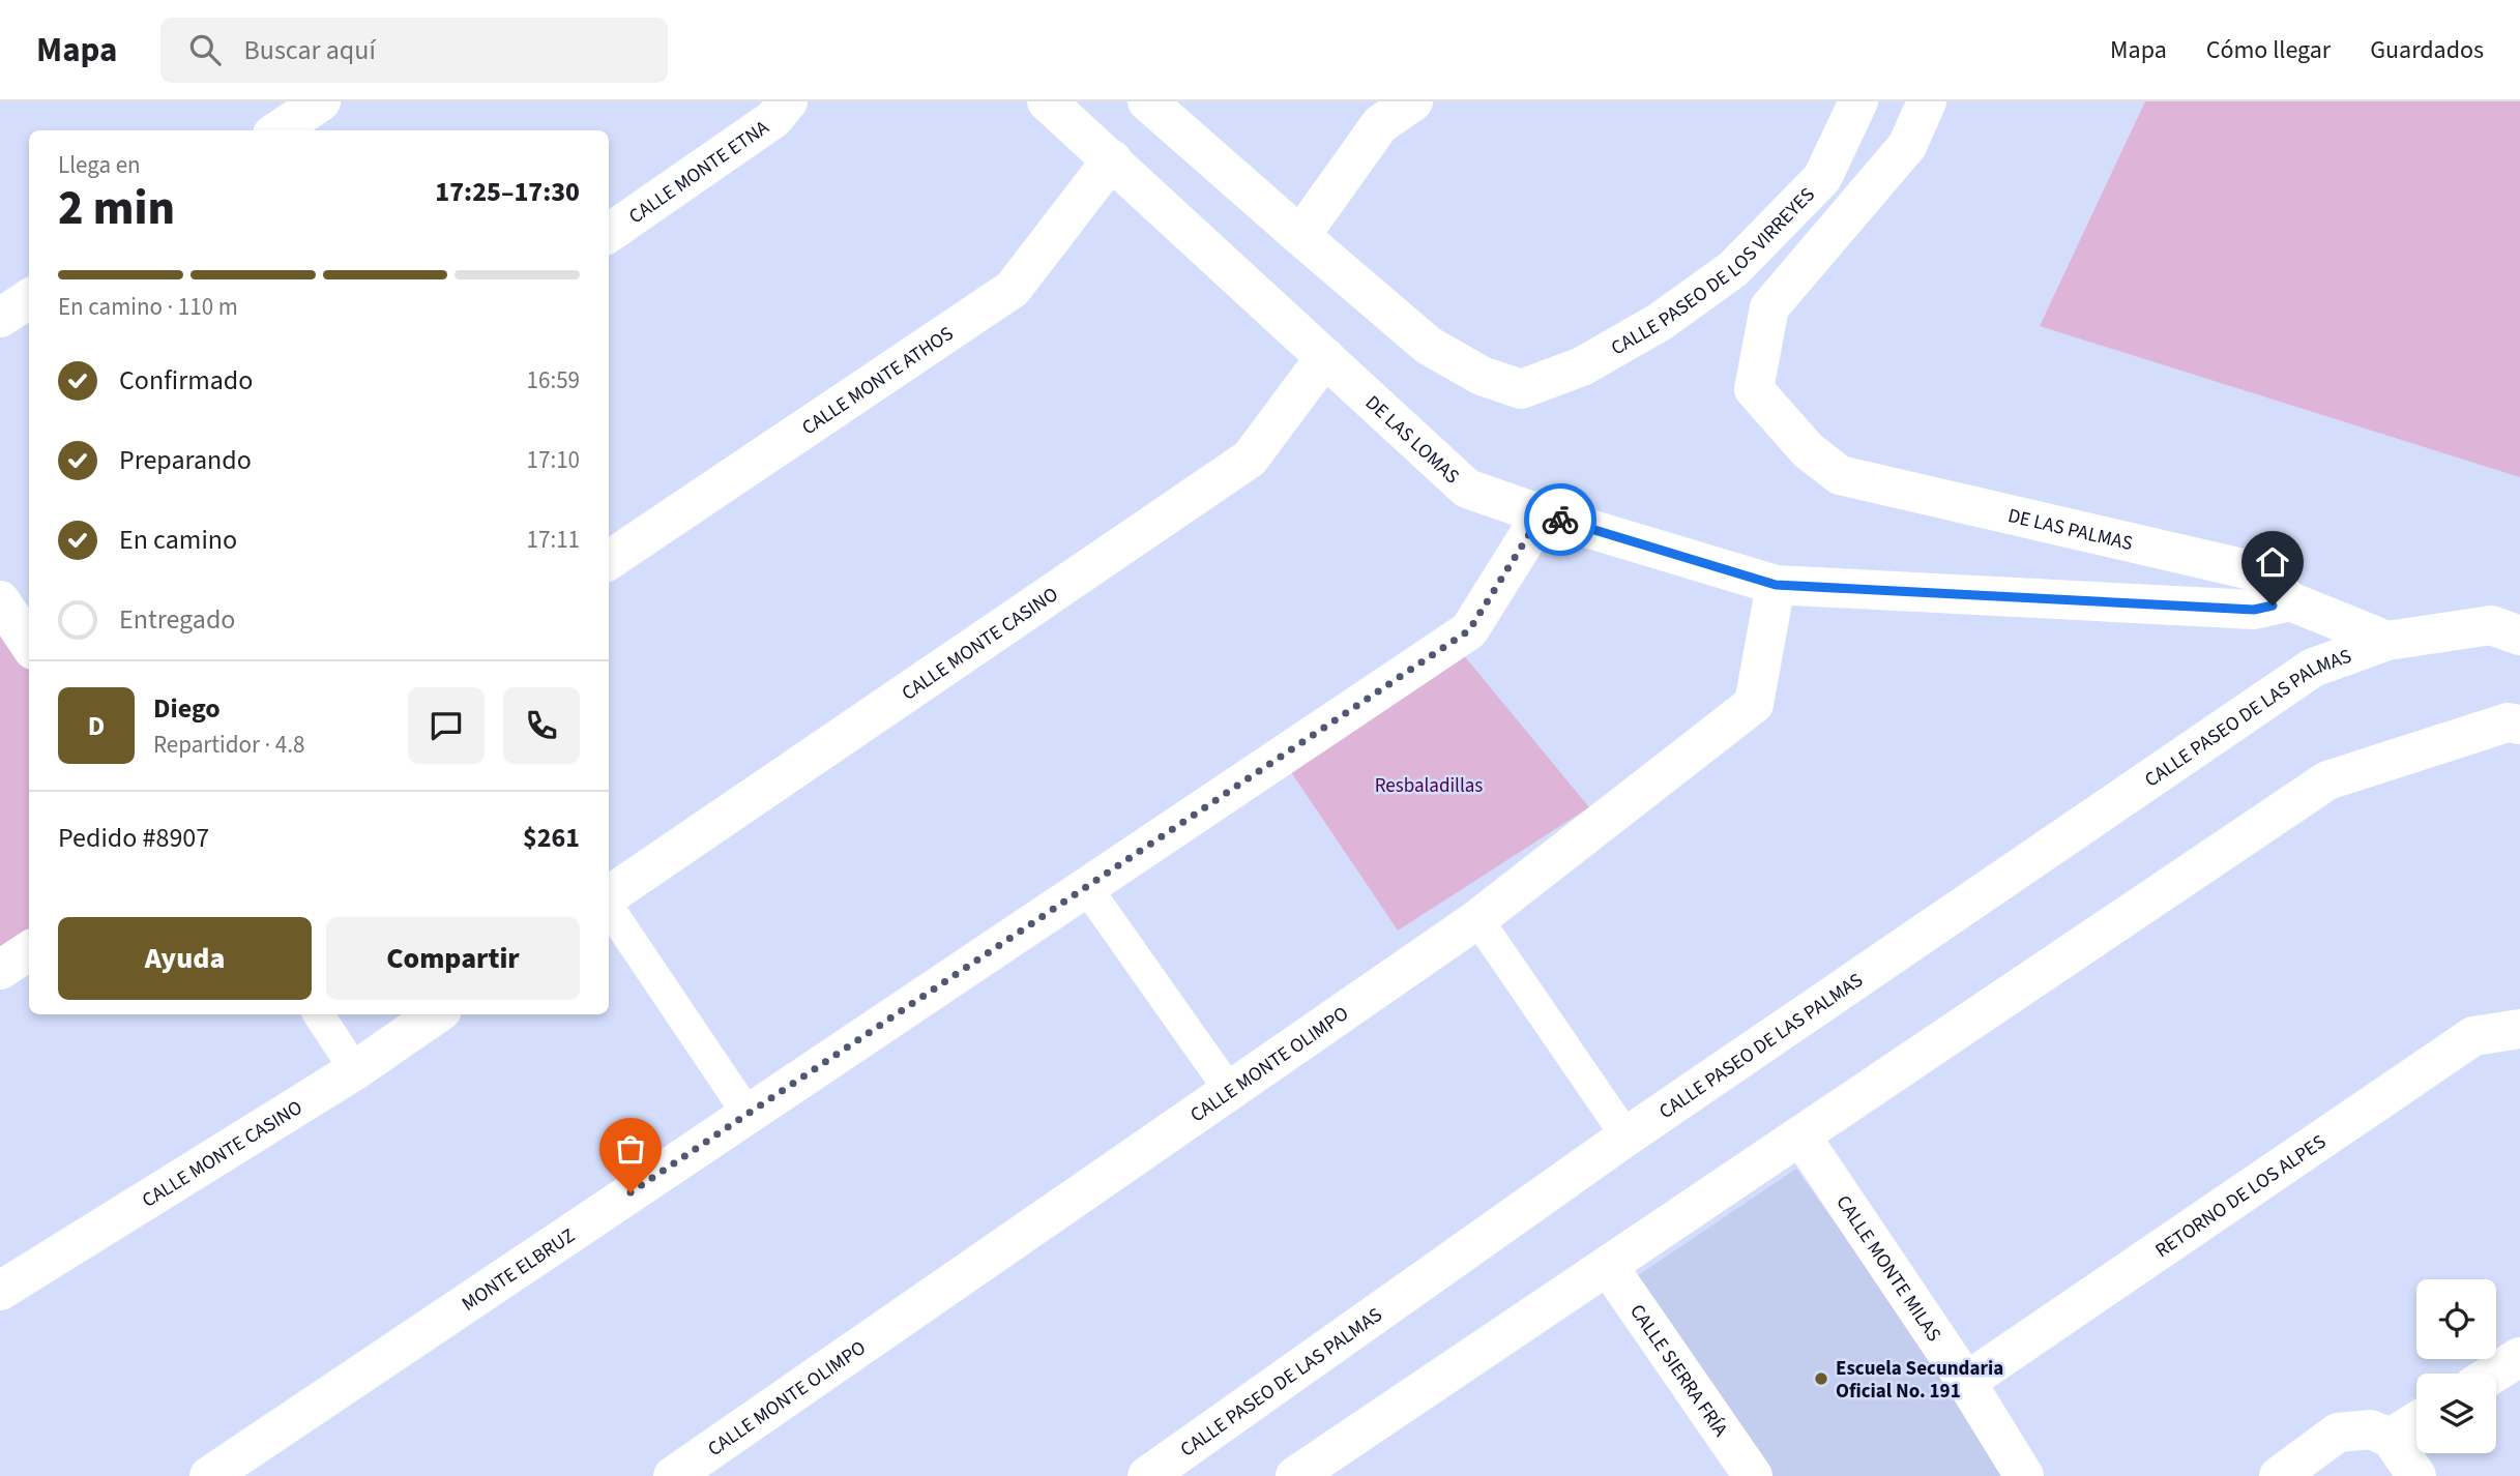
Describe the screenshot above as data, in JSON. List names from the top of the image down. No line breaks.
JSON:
{"streets":{"street":["CALLE MONTE ETNA","CALLE PASEO DE LOS VIRREYES","CALLE MONTE ATHOS","DE LAS LOMAS","DE LAS PALMAS","CALLE MONTE CASINO","CALLE PASEO DE LAS PALMAS","CALLE MONTE OLIMPO","RETORNO DE LOS ALPES","CALLE MONTE MILAS","MONTE ELBRUZ","CALLE SIERRA FRÍA"]},"crossings":[["CALLE MONTE ATHOS","DE LAS LOMAS"],["DE LAS LOMAS","DE LAS PALMAS"],["DE LAS LOMAS","CALLE MONTE CASINO"],["DE LAS LOMAS","CALLE MONTE OLIMPO"],["DE LAS LOMAS","MONTE ELBRUZ"],["RETORNO DE LOS ALPES","CALLE MONTE MILAS"]],"parks":["Resbaladillas"],"places":["Escuela Secundaria Oficial No. 191"],"page":{"header":"Mapa","search":"Buscar aquí","nav":["Mapa","Cómo llegar","Guardados"],"heading":["2 min","Llega en","17:25–17:30"],"panel":["Diego","Repartidor · 4.8","Pedido #8907","$261"],"bar":"En camino · 110 m","list":[["Confirmado","16:59"],["Preparando","17:10"],["En camino","17:11"],"Entregado"],"round":"D","buttons":["Ayuda","Compartir"]}}
